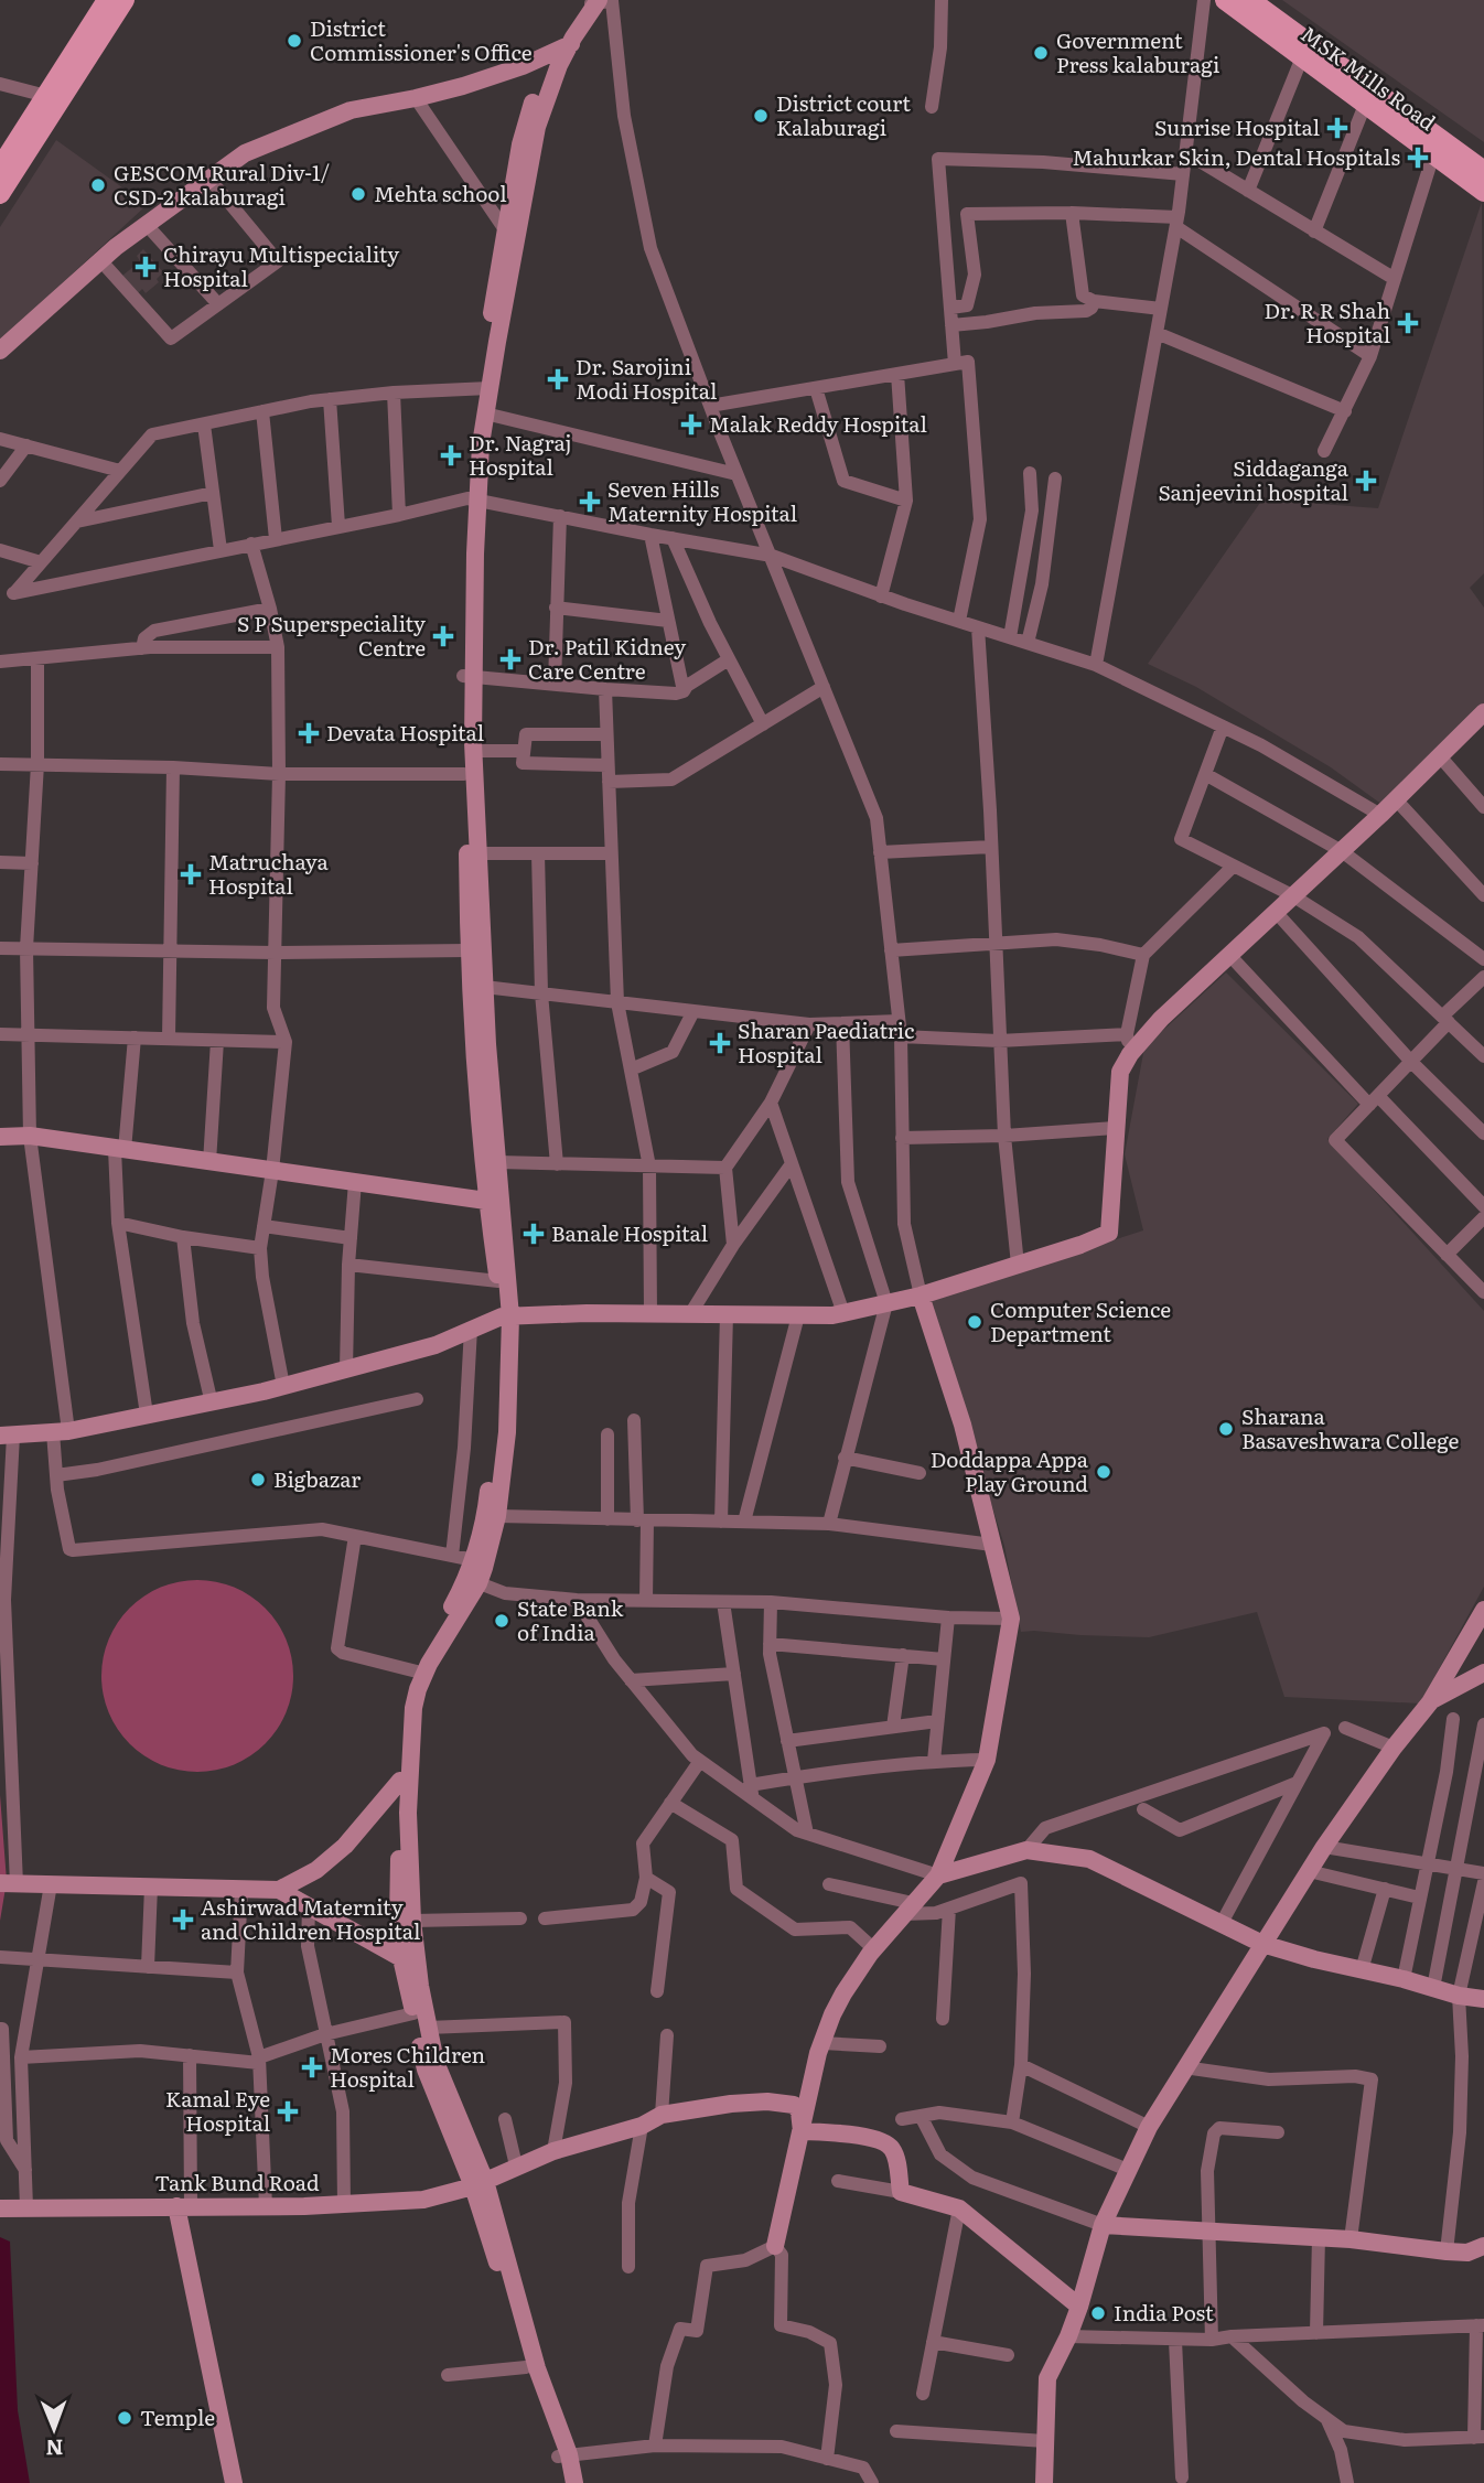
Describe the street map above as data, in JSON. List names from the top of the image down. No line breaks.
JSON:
{"streets":{"main road":["MSK Mills Road","Tank Bund Road"]},"places":{"other":["District Commissioner's Office","Government Press kalaburagi","District court Kalaburagi","GESCOM Rural Div-1/ CSD-2 kalaburagi","Mehta school","Computer Science Department","Sharana Basaveshwara College","Doddappa Appa Play Ground","Bigbazar","State Bank of India","India Post","Temple"],"health":["Sunrise Hospital","Mahurkar Skin, Dental Hospitals","Chirayu Multispeciality Hospital","Dr. R R Shah Hospital","Dr. Sarojini Modi Hospital","Malak Reddy Hospital","Dr. Nagraj Hospital","Siddaganga Sanjeevini hospital","Seven Hills Maternity Hospital","S P Superspeciality Centre","Dr. Patil Kidney Care Centre","Devata Hospital","Matruchaya Hospital","Sharan Paediatric Hospital","Banale Hospital","Ashirwad Maternity and Children Hospital","Mores Children Hospital","Kamal Eye Hospital"]},"north":"bottom"}
